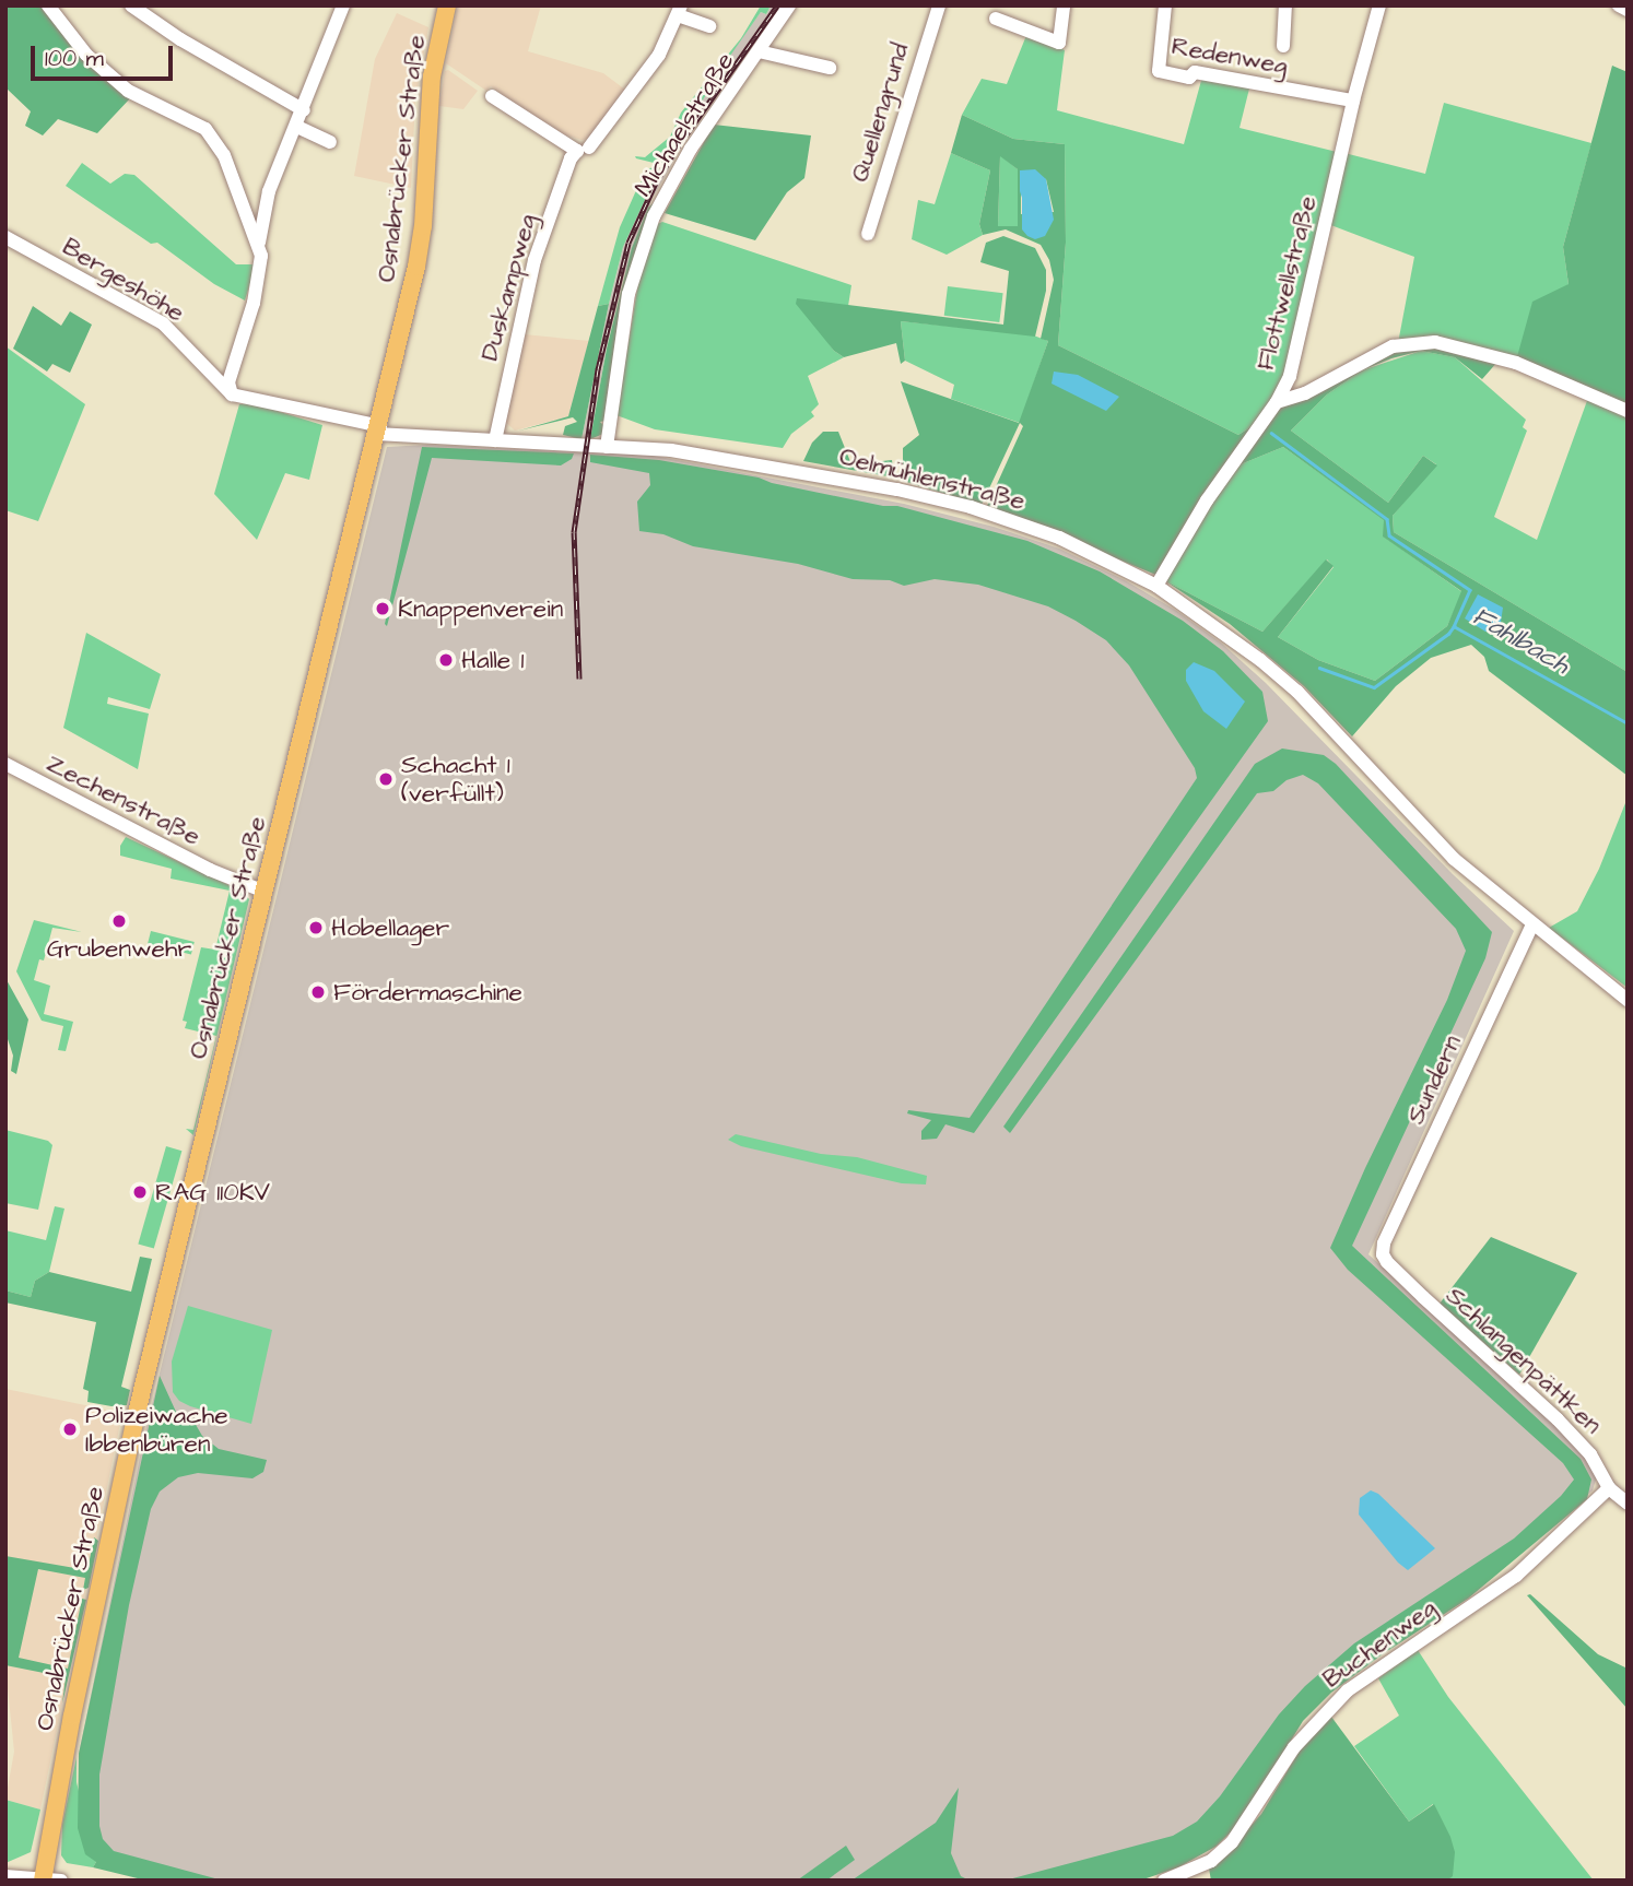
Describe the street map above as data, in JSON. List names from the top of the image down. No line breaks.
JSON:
{"streets":{"main road":["Osnabrücker Straße"],"street":["Redenweg","Quellengrund","Michaelstraße","Bergeshöhe","Flottwellstraße","Duskampweg","Oelmühlenstraße","Zechenstraße","Sundern","Schlangenpättken","Buchenweg"]},"crossings":[["Redenweg","Flottwellstraße"],["Michaelstraße","Oelmühlenstraße"],["Osnabrücker Straße","Oelmühlenstraße"],["Osnabrücker Straße","Zechenstraße"],["Flottwellstraße","Oelmühlenstraße"],["Duskampweg","Oelmühlenstraße"],["Oelmühlenstraße","Sundern"],["Sundern","Schlangenpättken"],["Schlangenpättken","Buchenweg"]],"water":["Fahlbach"],"places":["Knappenverein","Halle 1","Schacht 1 (verfüllt)","Grubenwehr","Hobellager","Fördermaschine","RAG 110KV","Polizeiwache Ibbenbüren"],"scale_bar":"100 m"}
